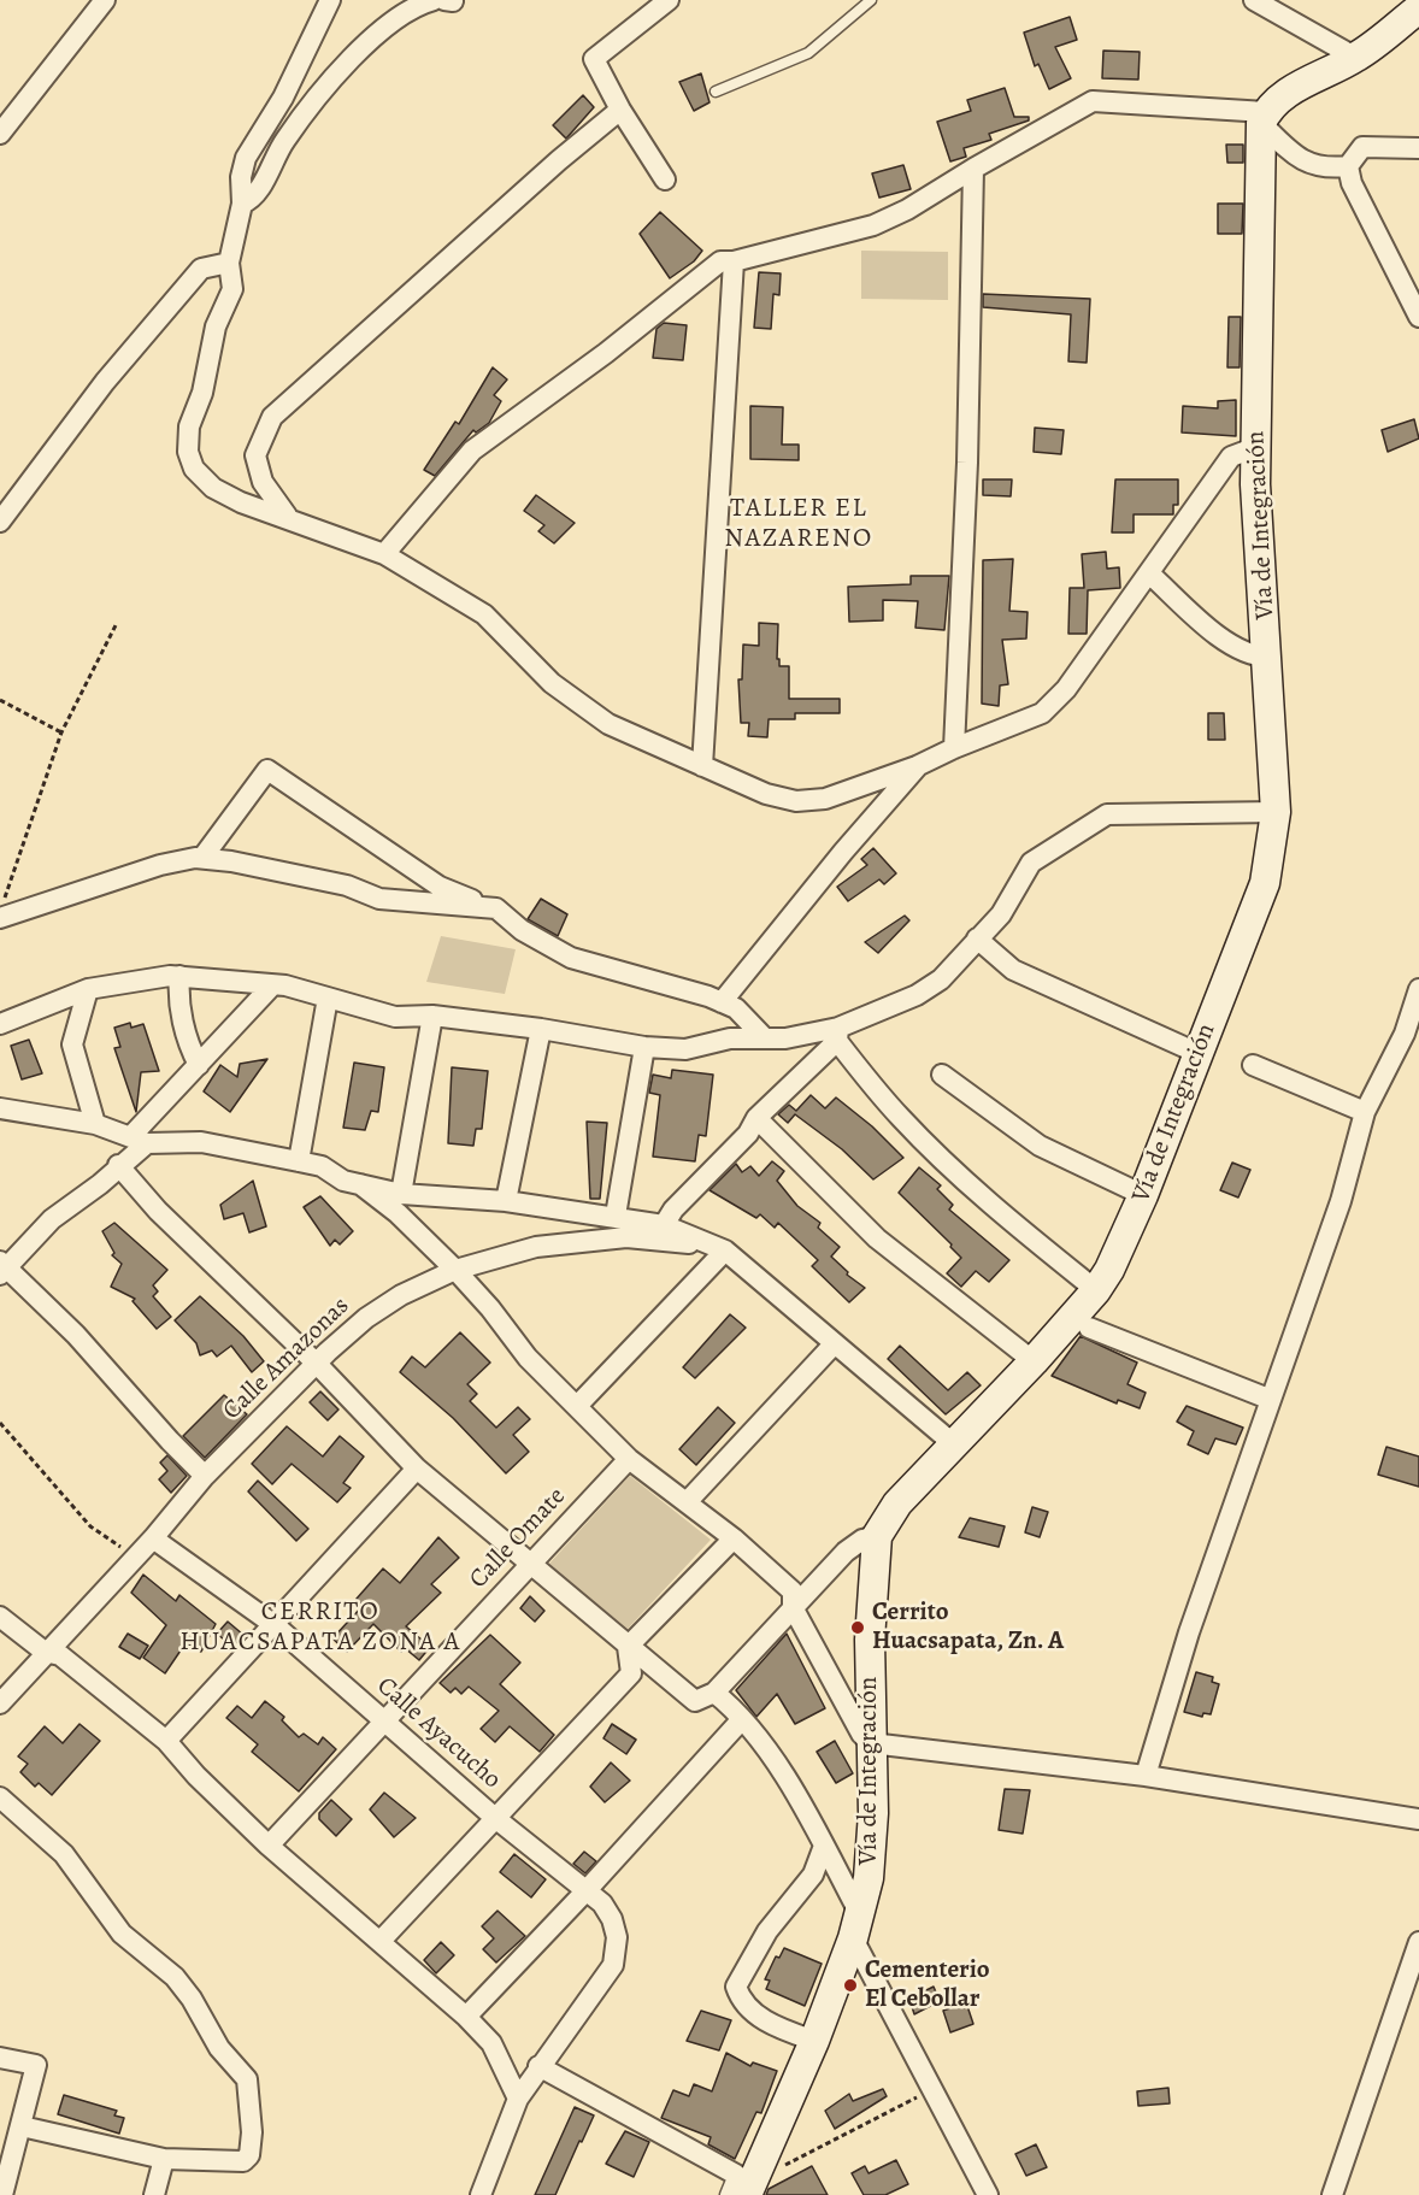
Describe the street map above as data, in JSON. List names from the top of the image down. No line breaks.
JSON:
{"streets":{"main road":["Vía de Integración"],"street":["Calle Amazonas","Calle Omate","Calle Ayacucho"]},"crossings":[["Calle Amazonas","Calle Ayacucho"],["Calle Omate","Calle Ayacucho"]],"districts":["TALLER EL NAZARENO","CERRITO HUACSAPATA ZONA A"],"places":["Cerrito Huacsapata, Zn. A","Cementerio El Cebollar"]}
